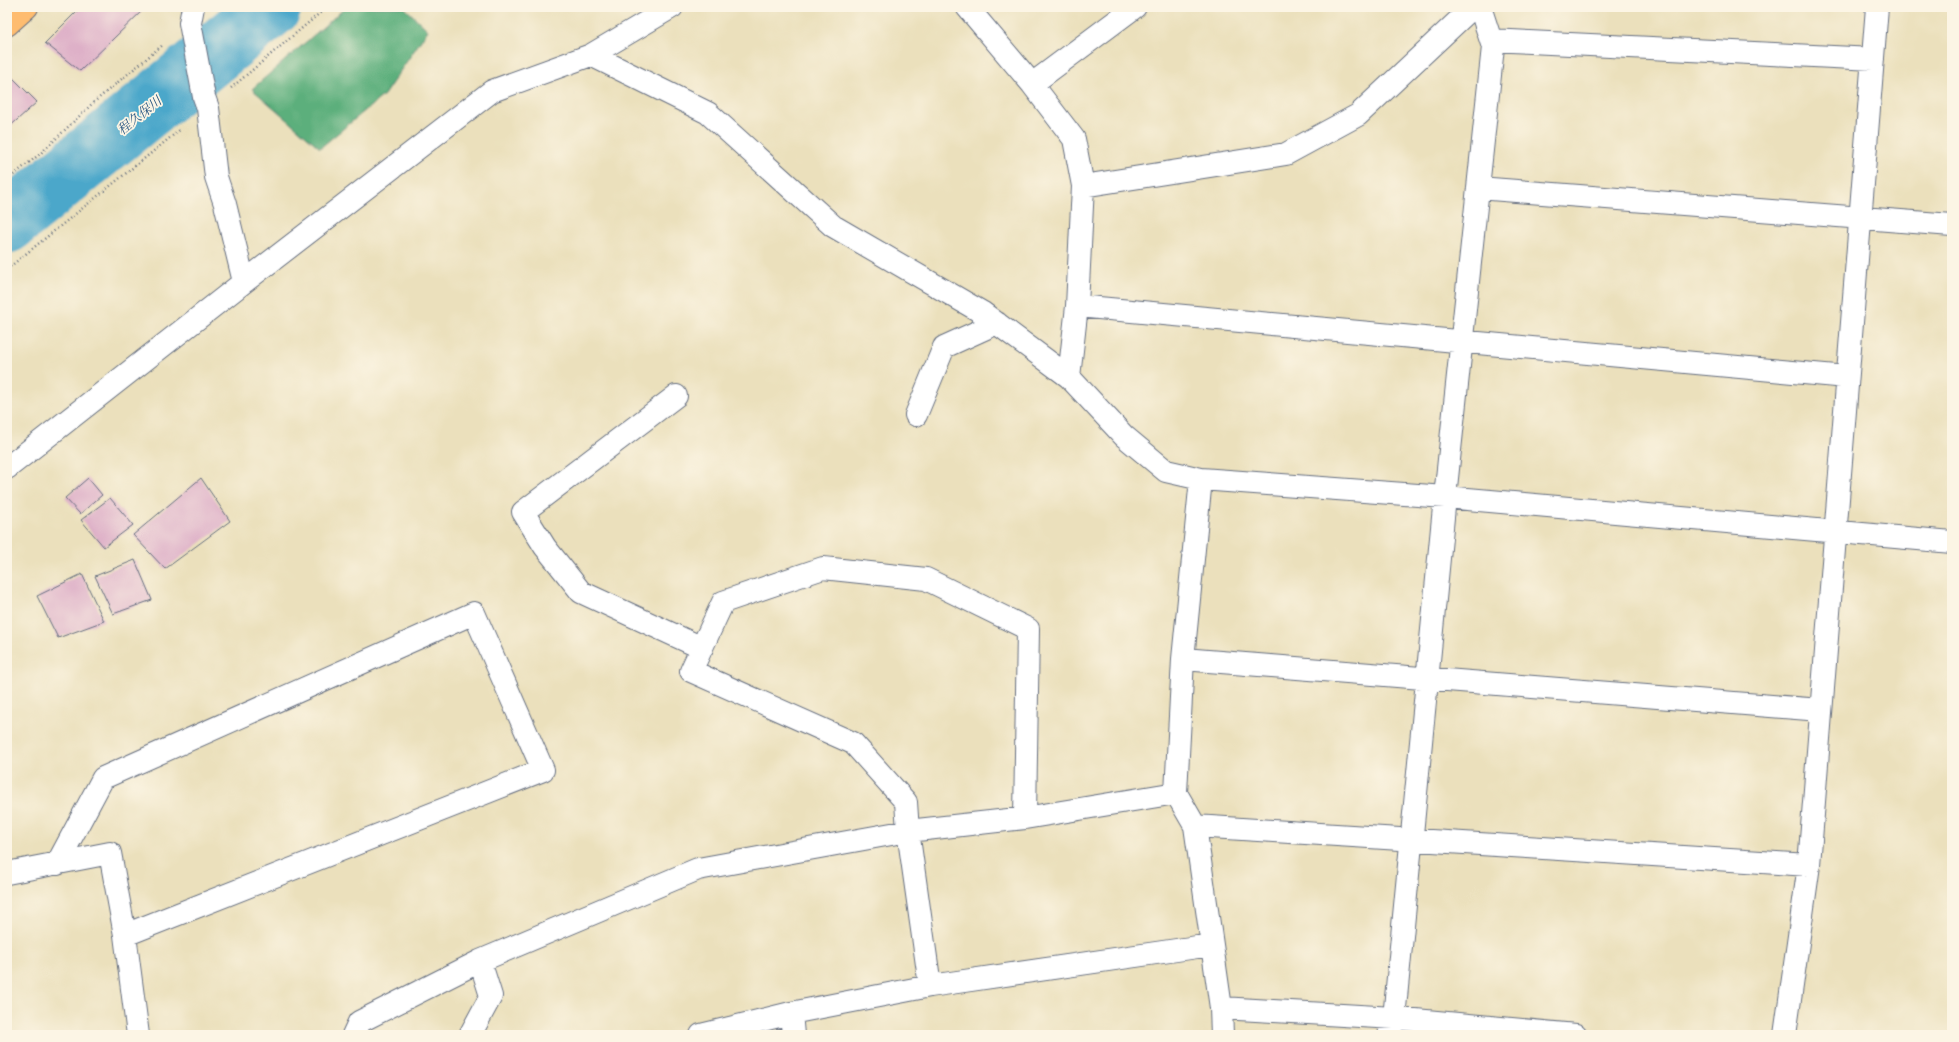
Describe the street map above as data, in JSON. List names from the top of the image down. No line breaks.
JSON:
{"water":["程久保川"]}
